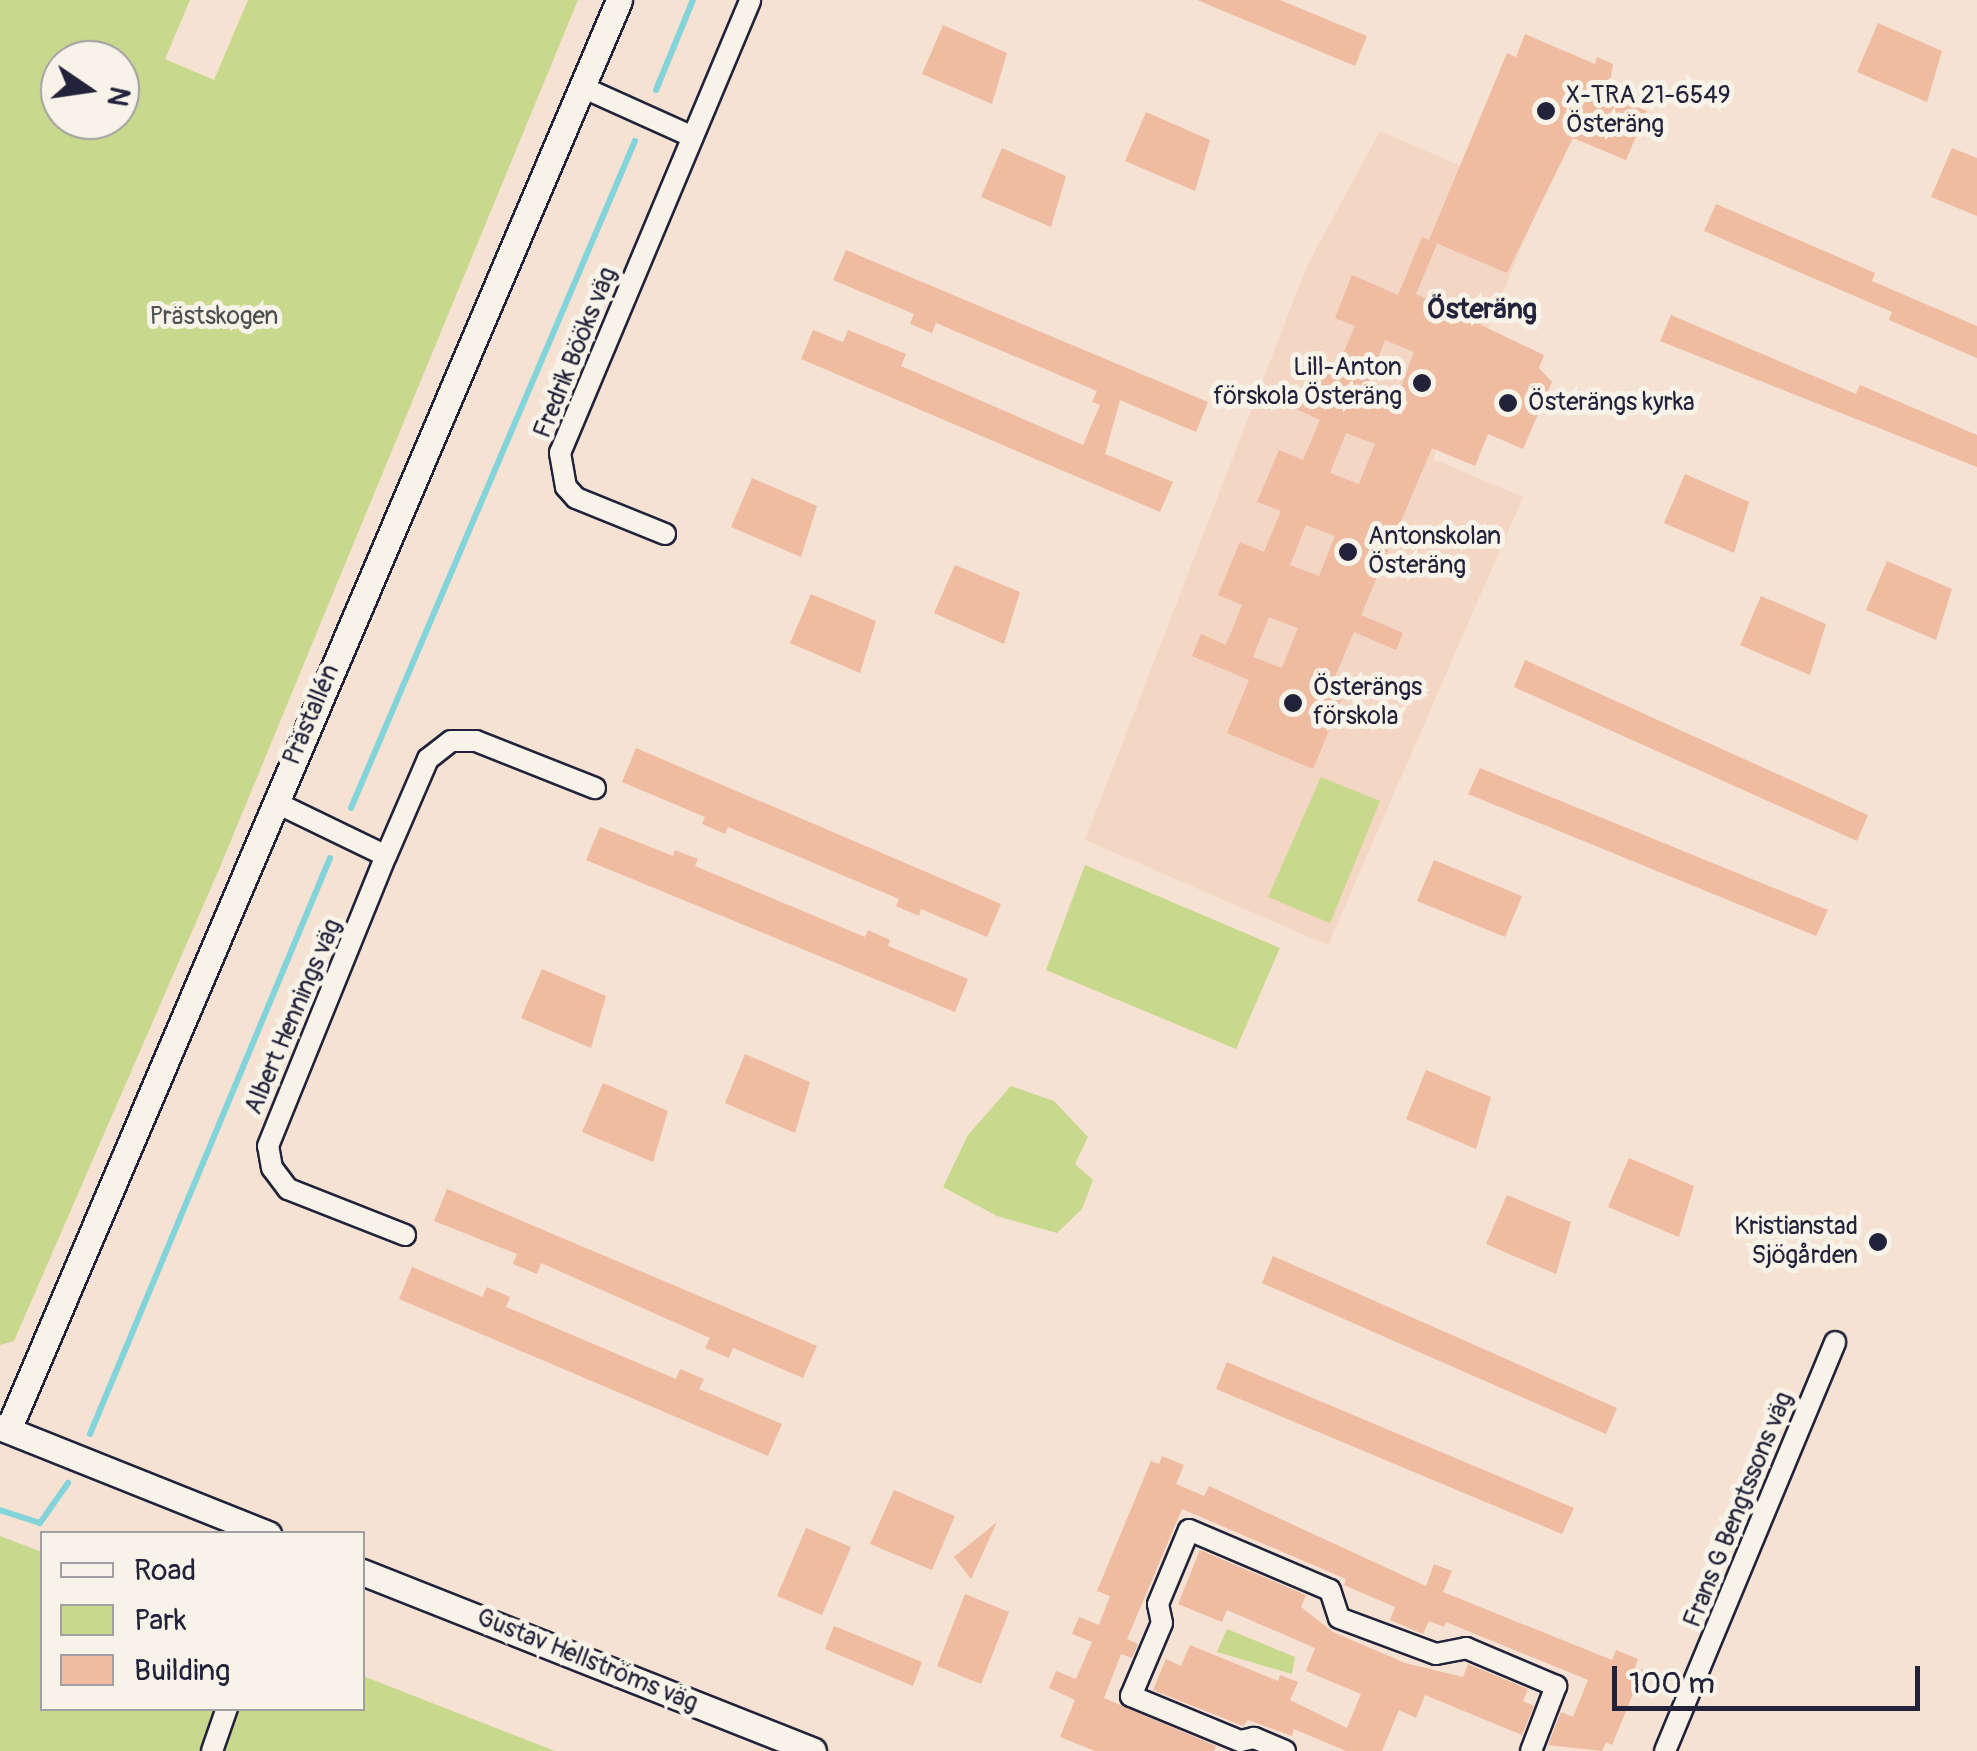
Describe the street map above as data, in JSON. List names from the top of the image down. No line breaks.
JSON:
{"streets":{"street":["Fredrik Bööks väg","Prästallén","Albert Hennings väg","Frans G Bengtssons väg","Gustav Hellströms väg"]},"districts":["Österäng"],"parks":["Prästskogen"],"places":["X-TRA 21-6549 Österäng","Lill-Anton förskola Österäng","Österängs kyrka","Antonskolan Österäng","Österängs förskola","Kristianstad Sjögården"],"legend":["Road","Park","Building"],"scale_bar":"100 m","north":"right"}
